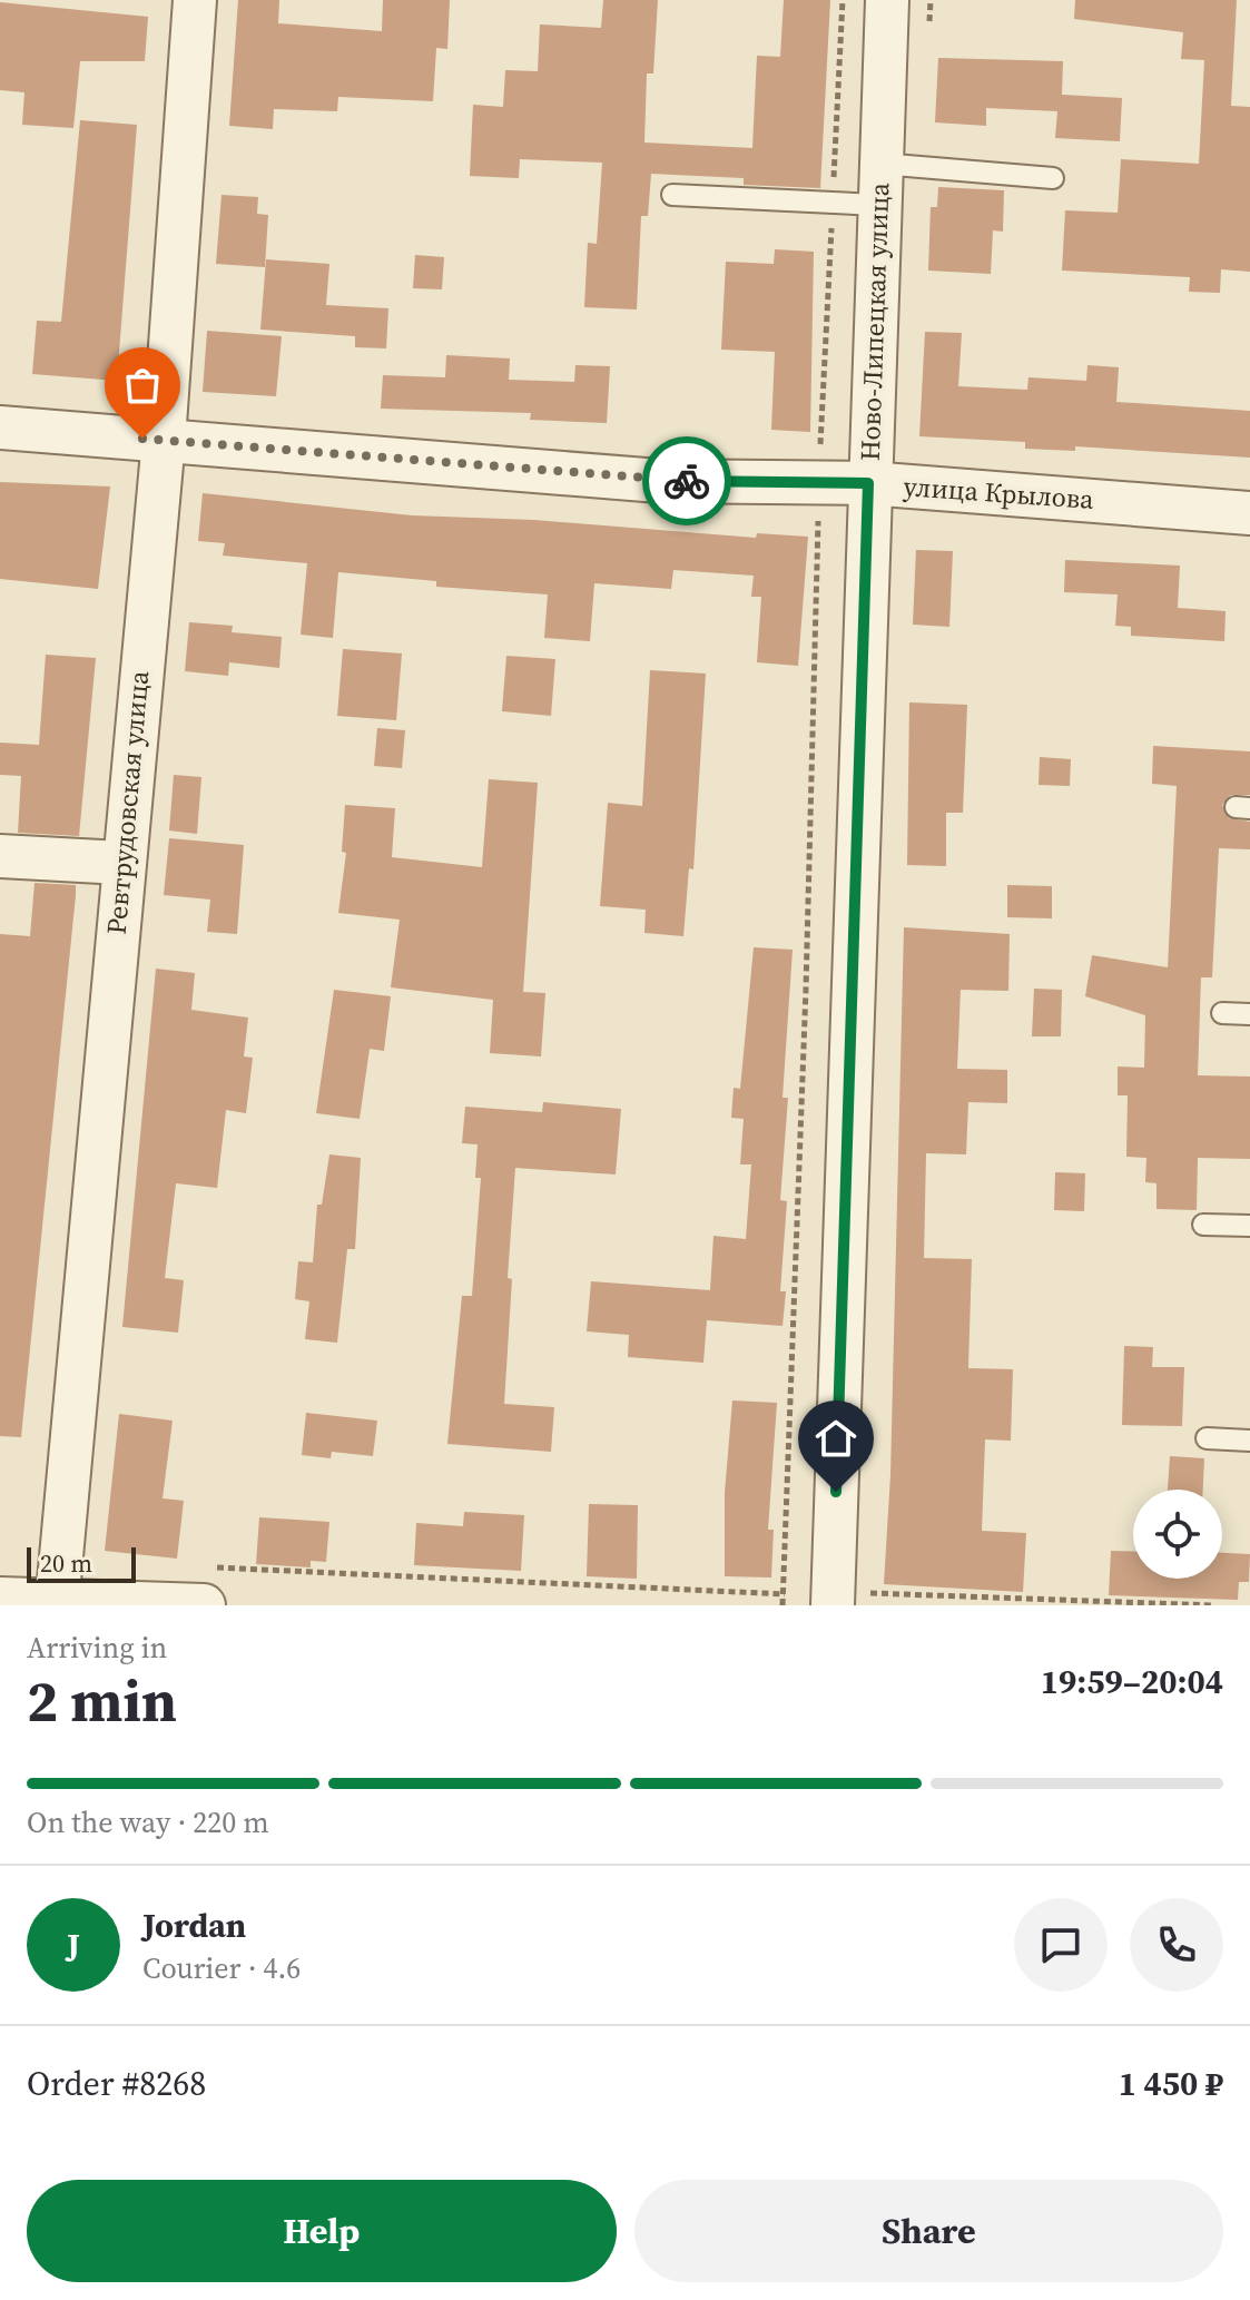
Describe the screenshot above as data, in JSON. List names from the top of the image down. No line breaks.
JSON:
{"streets":{"street":["Ново-Липецкая улица","улица Крылова","Ревтрудовская улица"]},"crossings":[["Ново-Липецкая улица","улица Крылова"],["улица Крылова","Ревтрудовская улица"]],"scale_bar":"20 m","page":{"scale":"20 m","heading":["2 min","Arriving in","19:59–20:04"],"panel":["Jordan","Courier · 4.6","Order #8268","1 450 ₽"],"bar":"On the way · 220 m","round":"J","buttons":["Help","Share"]}}
